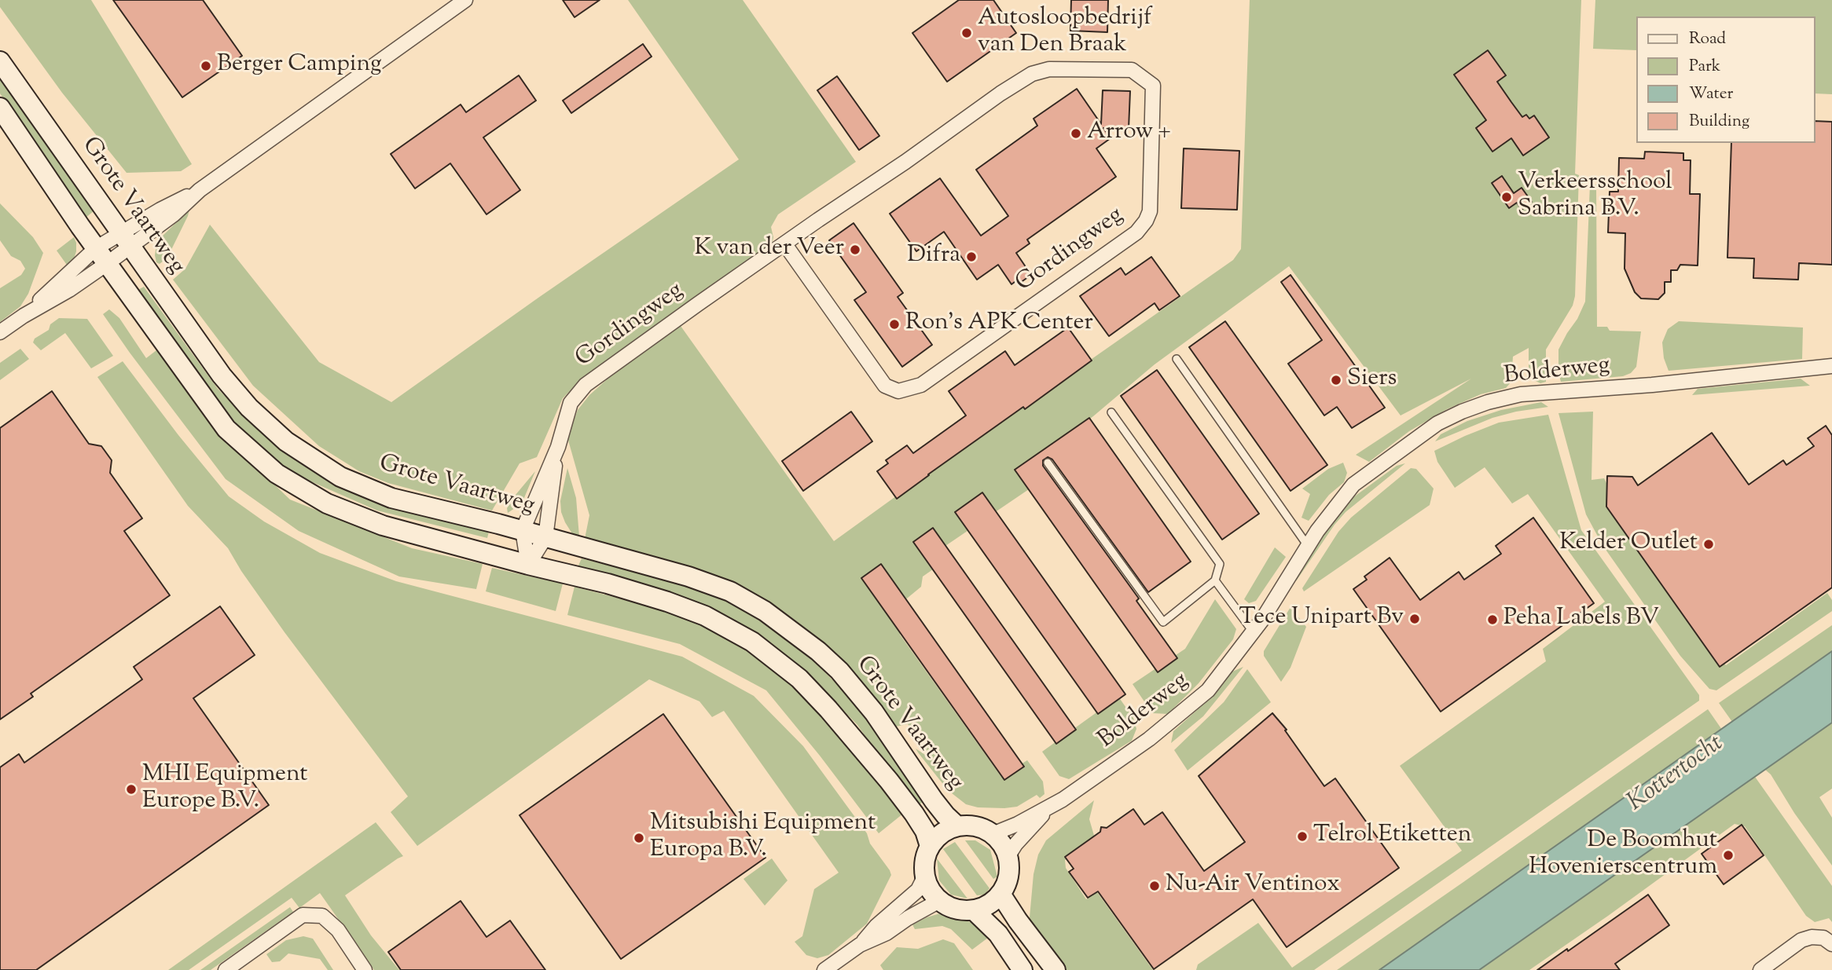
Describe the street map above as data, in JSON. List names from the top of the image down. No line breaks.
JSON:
{"streets":{"main road":["Grote Vaartweg"],"street":["Gordingweg","Bolderweg"]},"crossings":[["Grote Vaartweg","Gordingweg"],["Grote Vaartweg","Bolderweg"]],"water":["Kottertocht"],"places":["Autosloopbedrijf van Den Braak","Berger Camping","Arrow +","Verkeersschool Sabrina B.V.","K van der Veer","Difra","Ron's APK Center","Siers","Kelder Outlet","Tece Unipart Bv","Peha Labels BV","MHI Equipment Europe B.V.","Telrol Etiketten","Mitsubishi Equipment Europa B.V.","De Boomhut Hovenierscentrum","Nu-Air Ventinox"],"legend":["Road","Park","Water","Building"]}
